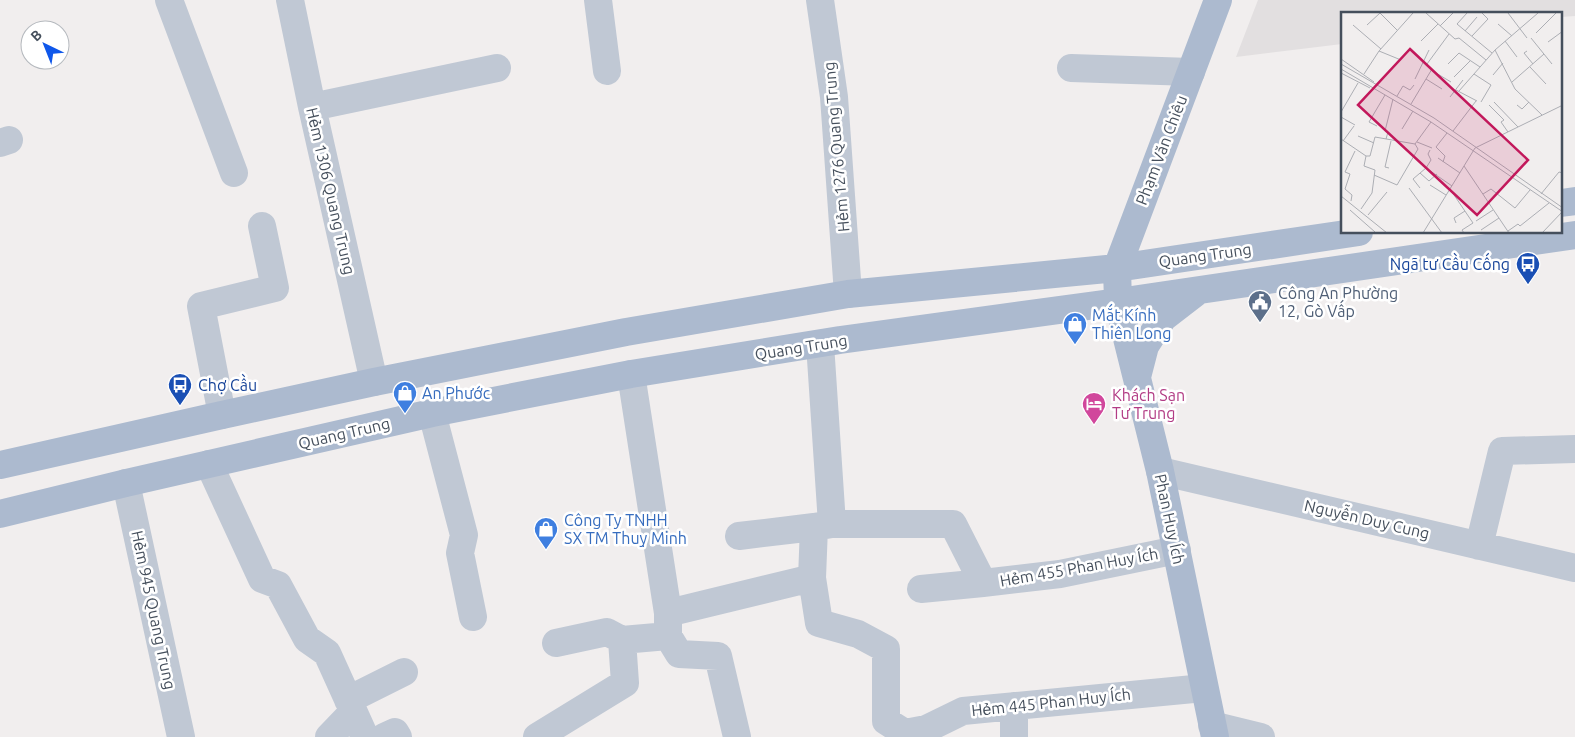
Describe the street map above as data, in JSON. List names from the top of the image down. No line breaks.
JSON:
{"streets":{"main road":["Phạm Văn Chiêu","Quang Trung","Phan Huy Ích"],"street":["Hẻm 1276 Quang Trung","Hẻm 1306 Quang Trung","Nguyễn Duy Cung","Hẻm 455 Phan Huy Ích","Hẻm 945 Quang Trung","Hẻm 445 Phan Huy Ích"]},"crossings":[["Hẻm 1276 Quang Trung","Quang Trung"],["Phạm Văn Chiêu","Quang Trung"],["Phạm Văn Chiêu","Phan Huy Ích"],["Hẻm 1306 Quang Trung","Quang Trung"],["Quang Trung","Phan Huy Ích"],["Quang Trung","Hẻm 945 Quang Trung"],["Phan Huy Ích","Nguyễn Duy Cung"],["Phan Huy Ích","Hẻm 455 Phan Huy Ích"],["Phan Huy Ích","Hẻm 445 Phan Huy Ích"]],"places":{"bus stop":["Ngã tư Cầu Cống","Chợ Cầu"],"public building":["Công An Phường 12, Gò Vấp"],"shop":["Mắt Kính Thiên Long","An Phước","Công Ty TNHH SX TM Thuỵ Minh"],"hotel":["Khách Sạn Tư Trung"]},"north":"top left"}
